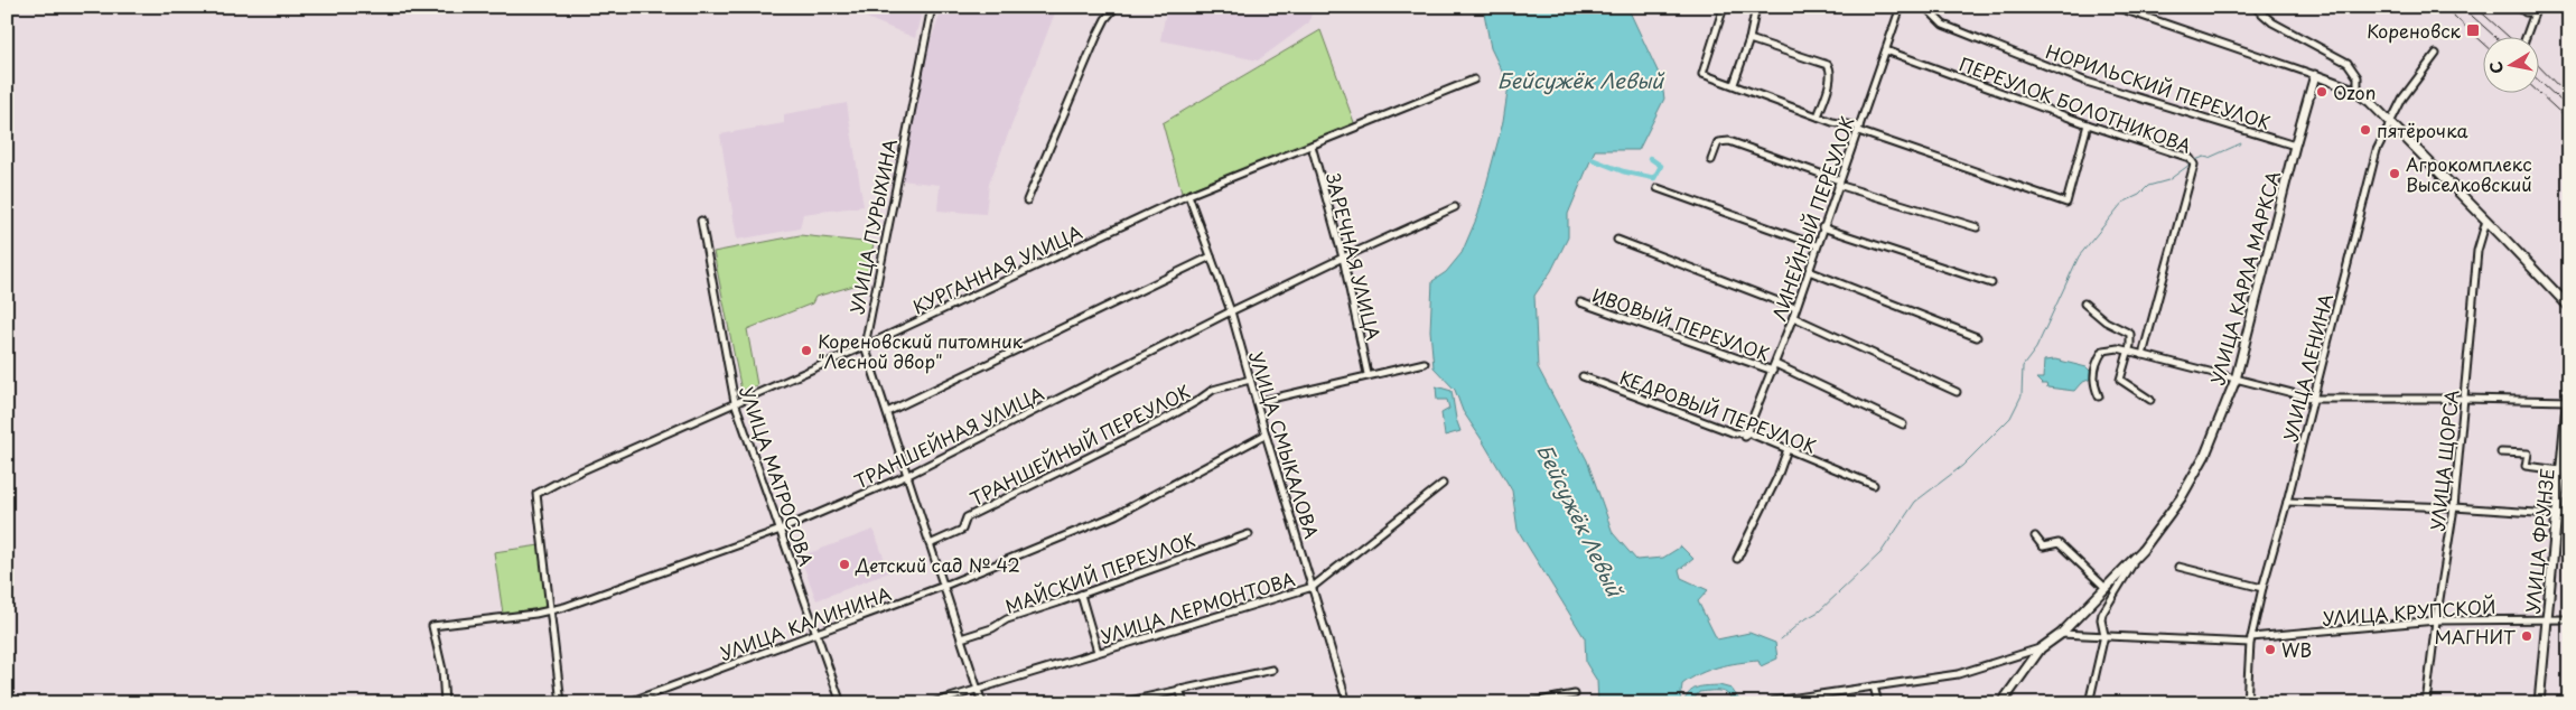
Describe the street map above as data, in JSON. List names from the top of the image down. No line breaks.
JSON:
{"streets":{"main road":["УЛИЦА КАРЛА МАРКСА","УЛИЦА ФРУНЗЕ"],"street":["НОРИЛЬСКИЙ ПЕРЕУЛОК","ПЕРЕУЛОК БОЛОТНИКОВА","ЛИНЕЙНЫЙ ПЕРЕУЛОК","УЛИЦА ПУРЫХИНА","ЗАРЕЧНАЯ УЛИЦА","КУРГАННАЯ УЛИЦА","ИВОВЫЙ ПЕРЕУЛОК","УЛИЦА ЛЕНИНА","КЕДРОВЫЙ ПЕРЕУЛОК","ТРАНШЕЙНАЯ УЛИЦА","ТРАНШЕЙНЫЙ ПЕРЕУЛОК","УЛИЦА СМЫКАЛОВА","УЛИЦА ЩОРСА","УЛИЦА МАТРОСОВА","МАЙСКИЙ ПЕРЕУЛОК","УЛИЦА ЛЕРМОНТОВА","УЛИЦА КРУПСКОЙ","УЛИЦА КАЛИНИНА"]},"crossings":[["НОРИЛЬСКИЙ ПЕРЕУЛОК","УЛИЦА КАРЛА МАРКСА"],["ПЕРЕУЛОК БОЛОТНИКОВА","ЛИНЕЙНЫЙ ПЕРЕУЛОК"],["ЛИНЕЙНЫЙ ПЕРЕУЛОК","ИВОВЫЙ ПЕРЕУЛОК"],["ЛИНЕЙНЫЙ ПЕРЕУЛОК","КЕДРОВЫЙ ПЕРЕУЛОК"],["УЛИЦА ПУРЫХИНА","КУРГАННАЯ УЛИЦА"],["УЛИЦА ПУРЫХИНА","ТРАНШЕЙНАЯ УЛИЦА"],["УЛИЦА ПУРЫХИНА","ТРАНШЕЙНЫЙ ПЕРЕУЛОК"],["УЛИЦА ПУРЫХИНА","МАЙСКИЙ ПЕРЕУЛОК"],["УЛИЦА ПУРЫХИНА","УЛИЦА ЛЕРМОНТОВА"],["УЛИЦА ПУРЫХИНА","УЛИЦА КАЛИНИНА"],["ЗАРЕЧНАЯ УЛИЦА","КУРГАННАЯ УЛИЦА"],["ЗАРЕЧНАЯ УЛИЦА","ТРАНШЕЙНАЯ УЛИЦА"],["КУРГАННАЯ УЛИЦА","ТРАНШЕЙНАЯ УЛИЦА"],["КУРГАННАЯ УЛИЦА","УЛИЦА СМЫКАЛОВА"],["КУРГАННАЯ УЛИЦА","УЛИЦА МАТРОСОВА"],["УЛИЦА КАРЛА МАРКСА","УЛИЦА КРУПСКОЙ"],["УЛИЦА ЛЕНИНА","УЛИЦА КРУПСКОЙ"],["ТРАНШЕЙНАЯ УЛИЦА","УЛИЦА СМЫКАЛОВА"],["ТРАНШЕЙНАЯ УЛИЦА","УЛИЦА МАТРОСОВА"],["ТРАНШЕЙНЫЙ ПЕРЕУЛОК","УЛИЦА СМЫКАЛОВА"],["УЛИЦА СМЫКАЛОВА","УЛИЦА ЛЕРМОНТОВА"],["УЛИЦА СМЫКАЛОВА","УЛИЦА КАЛИНИНА"],["УЛИЦА ЩОРСА","УЛИЦА КРУПСКОЙ"],["УЛИЦА МАТРОСОВА","УЛИЦА КАЛИНИНА"],["УЛИЦА ФРУНЗЕ","УЛИЦА КРУПСКОЙ"]],"water":["Бейсужёк Левый"],"places":{"transit":["Кореновск"],"other":["Ozon","пятёрочка","Агрокомплекс Выселковский","Кореновский питомник \"Лесной двор\"","Детский сад № 42","МАГНИТ","WB"]},"north":"left"}
